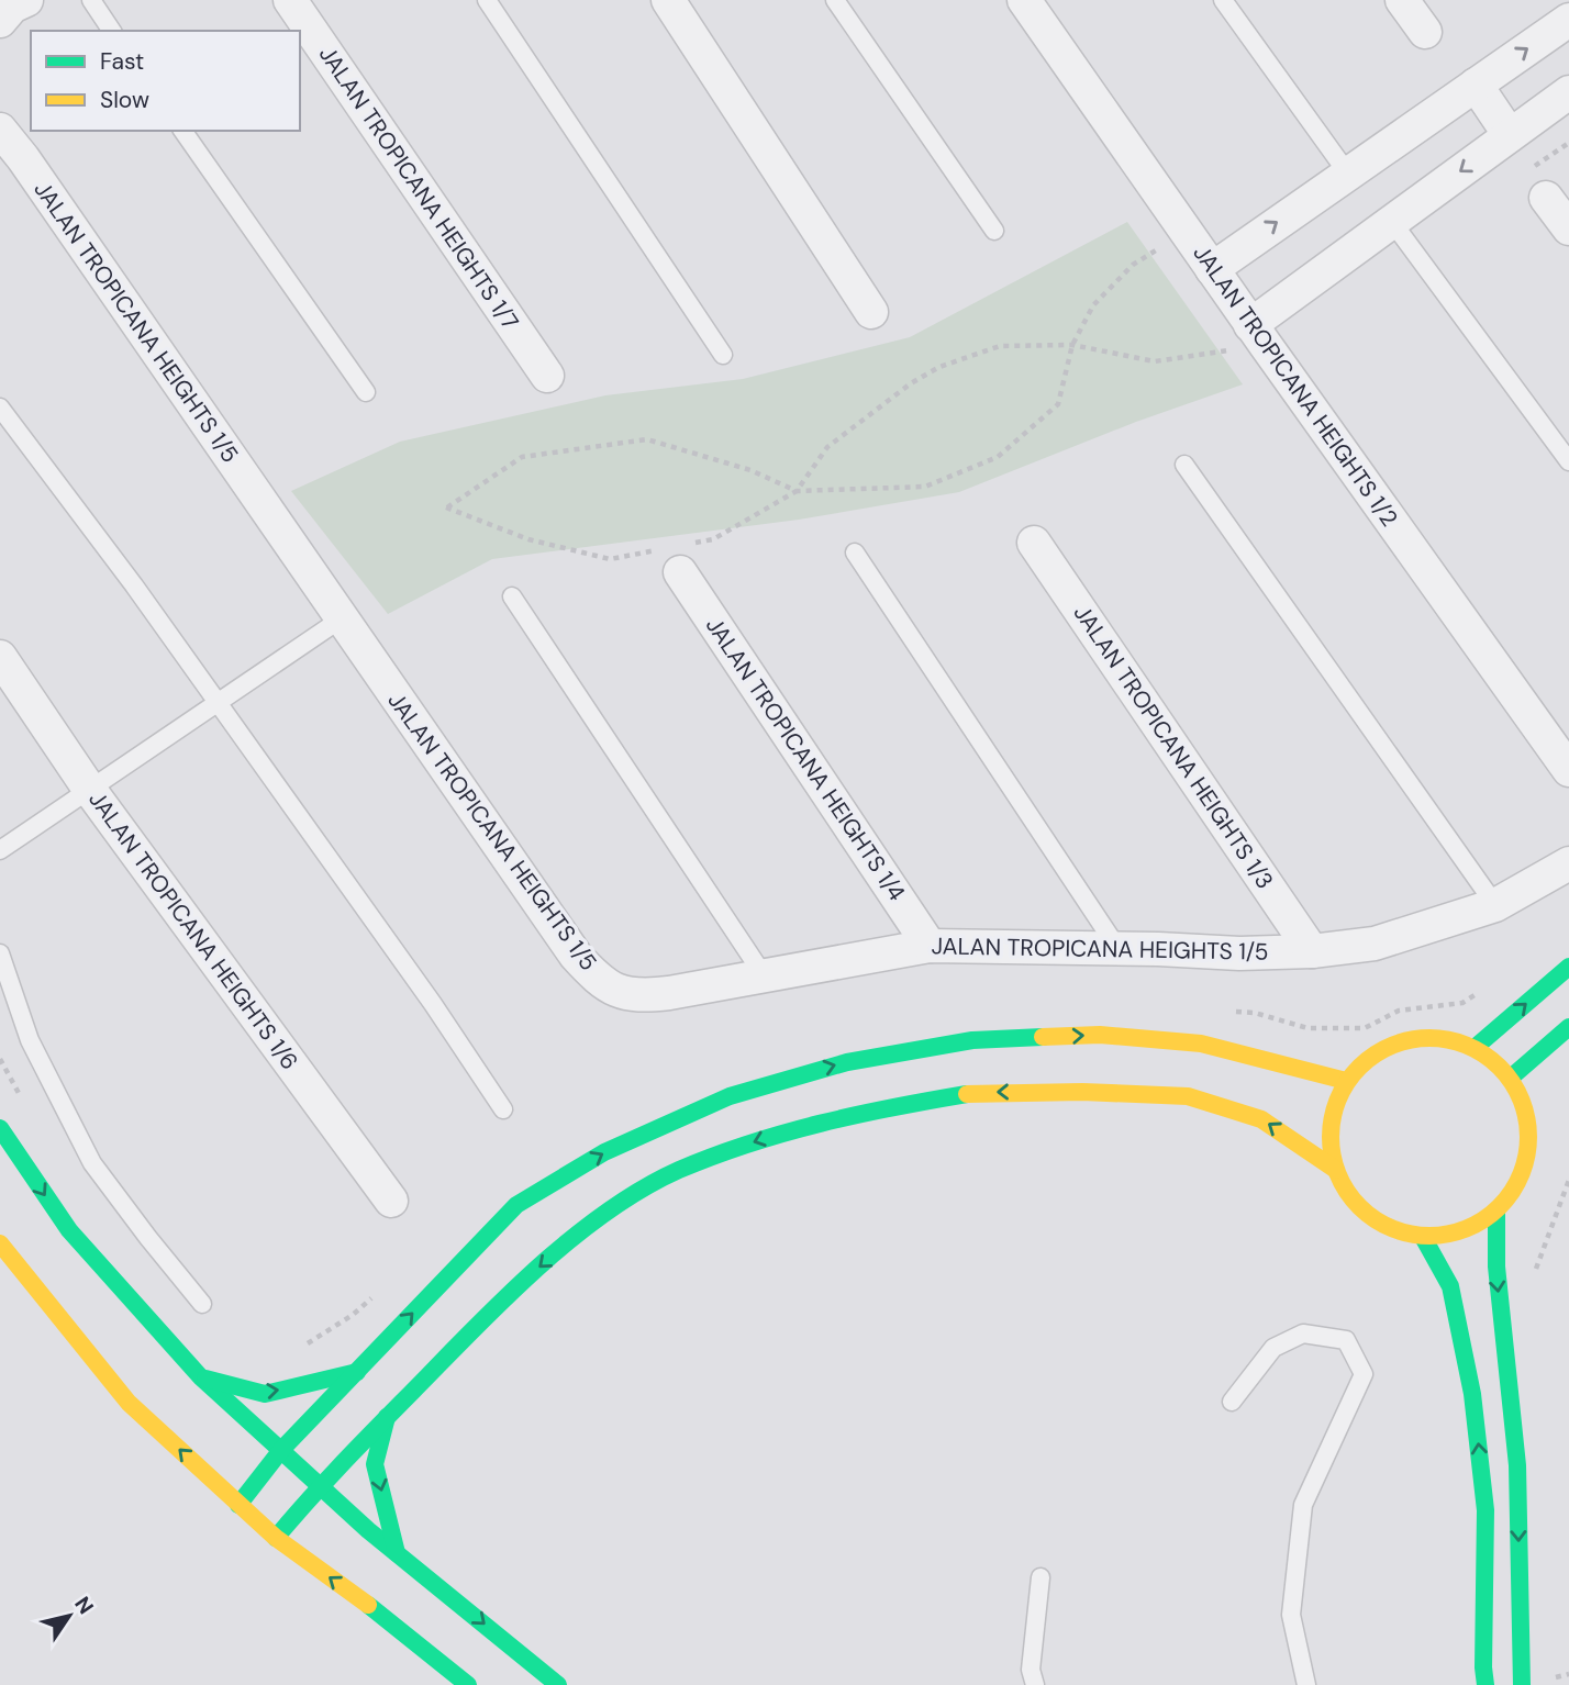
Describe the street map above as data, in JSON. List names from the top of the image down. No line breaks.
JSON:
{"streets":{"street":["JALAN TROPICANA HEIGHTS 1/7","JALAN TROPICANA HEIGHTS 1/5","JALAN TROPICANA HEIGHTS 1/2","JALAN TROPICANA HEIGHTS 1/3","JALAN TROPICANA HEIGHTS 1/4","JALAN TROPICANA HEIGHTS 1/6"]},"crossings":[["JALAN TROPICANA HEIGHTS 1/5","JALAN TROPICANA HEIGHTS 1/3"],["JALAN TROPICANA HEIGHTS 1/5","JALAN TROPICANA HEIGHTS 1/4"]],"legend":["Fast","Slow"],"north":"top right"}
